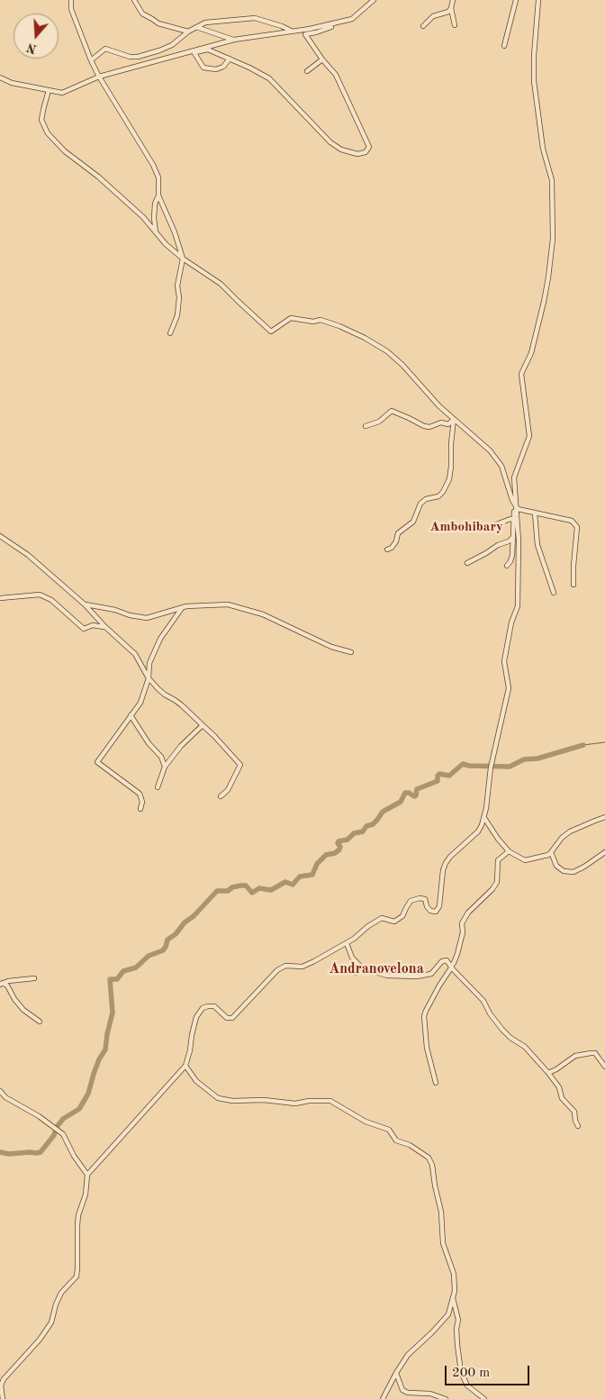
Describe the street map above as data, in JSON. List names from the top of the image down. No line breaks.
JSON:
{"districts":["Ambohibary","Andranovelona"],"scale_bar":"200 m","north":"bottom"}
